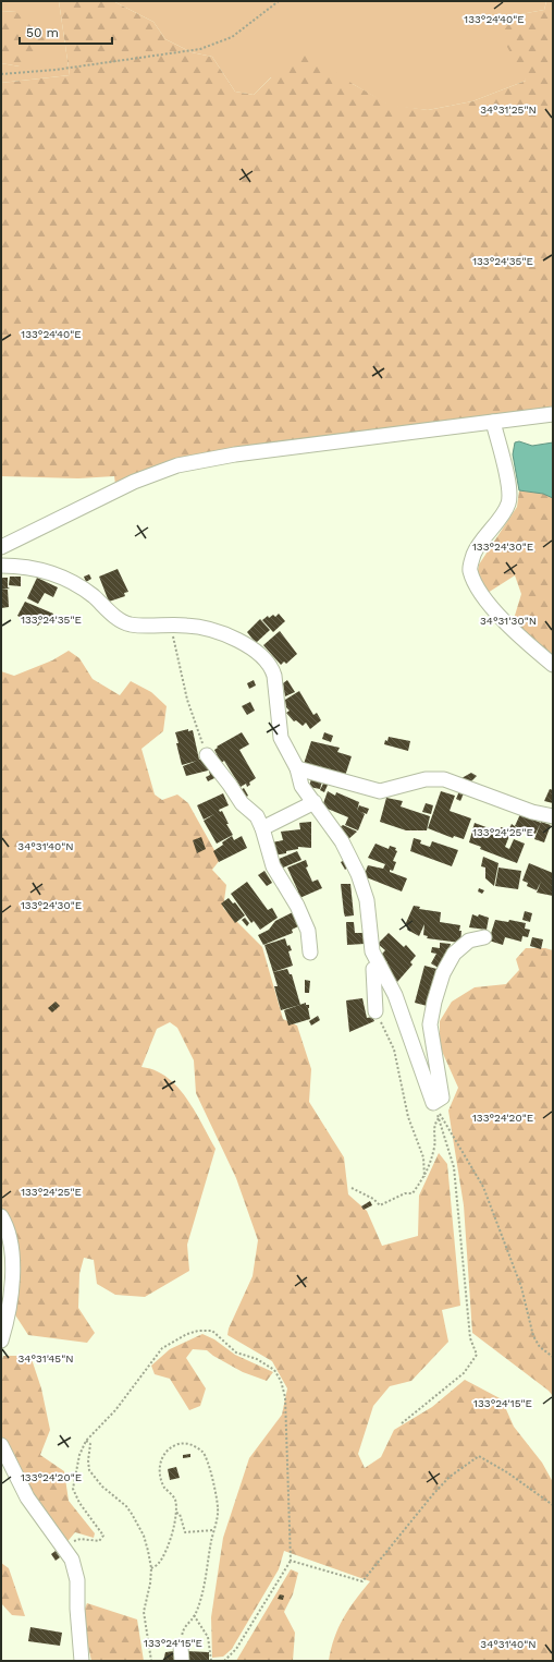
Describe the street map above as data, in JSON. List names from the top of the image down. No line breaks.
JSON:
{"scale_bar":"50 m","coordinates":["133°24'40\"E","34°31'25\"N","133°24'35\"E","133°24'30\"E","34°31'30\"N","133°24'25\"E","34°31'40\"N","133°24'20\"E","34°31'45\"N","133°24'15\"E"]}
